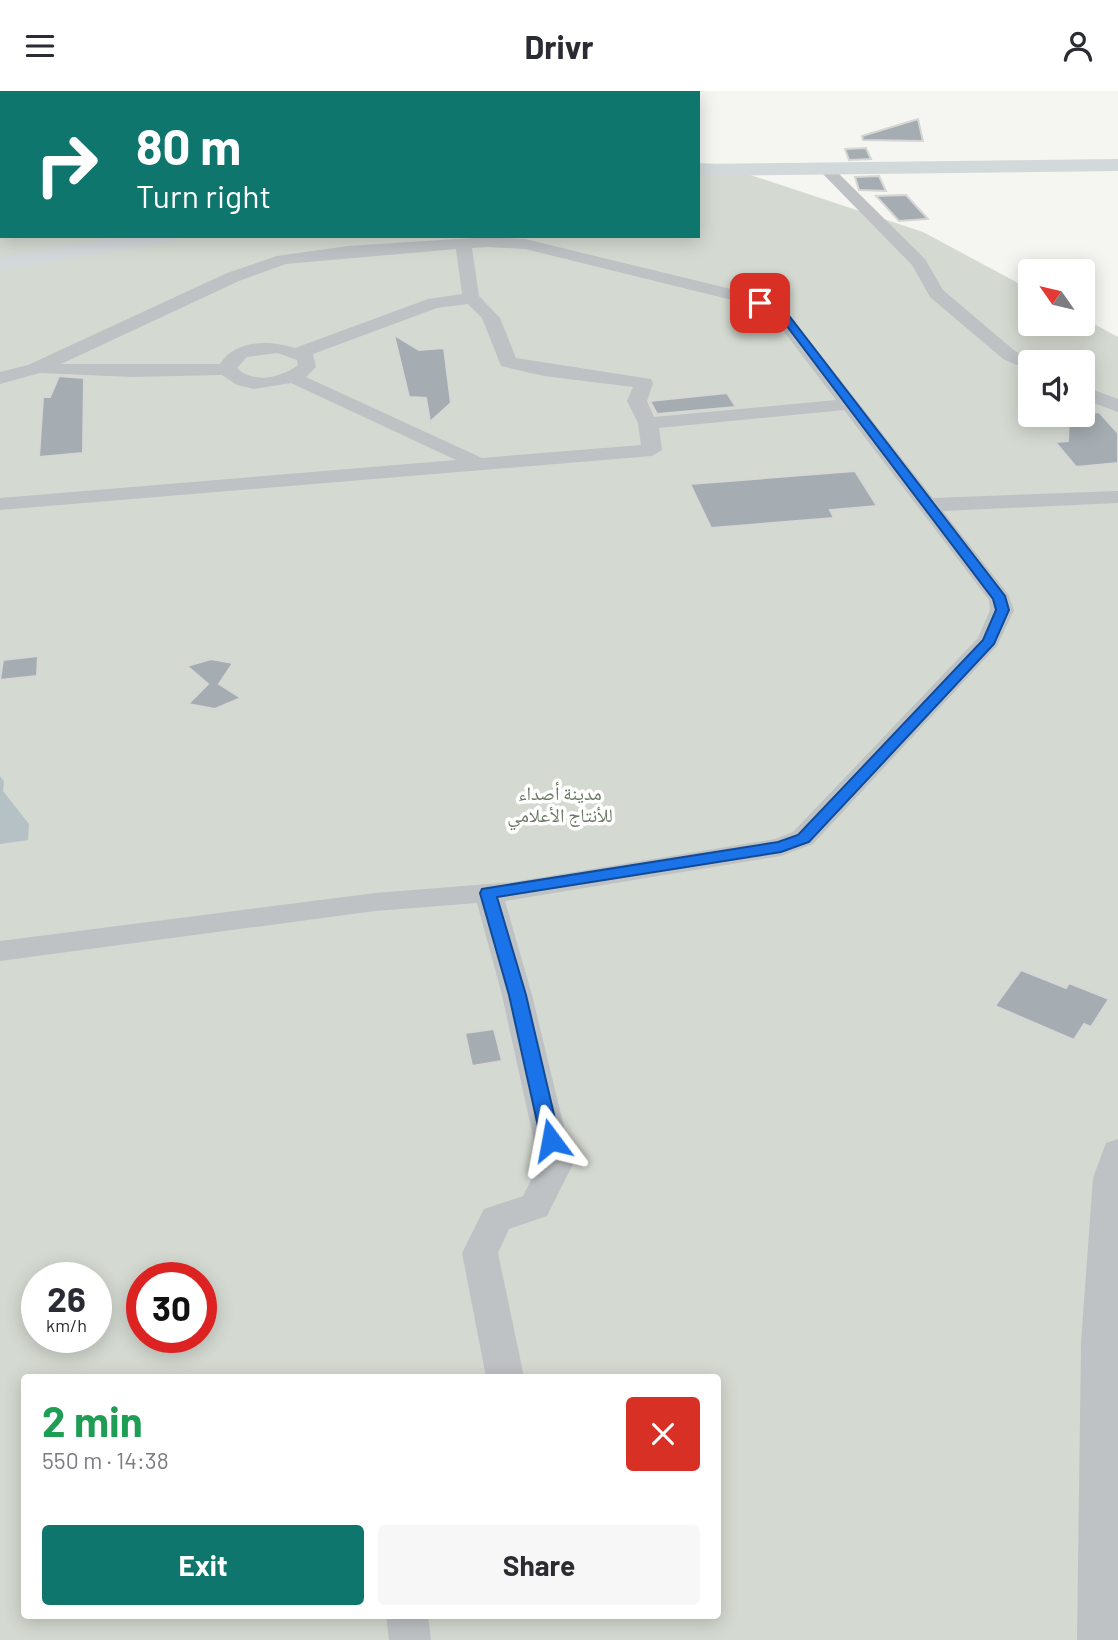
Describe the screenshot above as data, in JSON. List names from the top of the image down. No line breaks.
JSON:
{"parks":["مدينة أصداء للأنتاج الأعلامي"],"north":"top left","page":{"header":"Drivr","turn":["80 m","Turn right"],"speed":"26 km/h","limit":"30","heading":["2 min","550 m · 14:38"],"buttons":["Exit","Share"]}}
